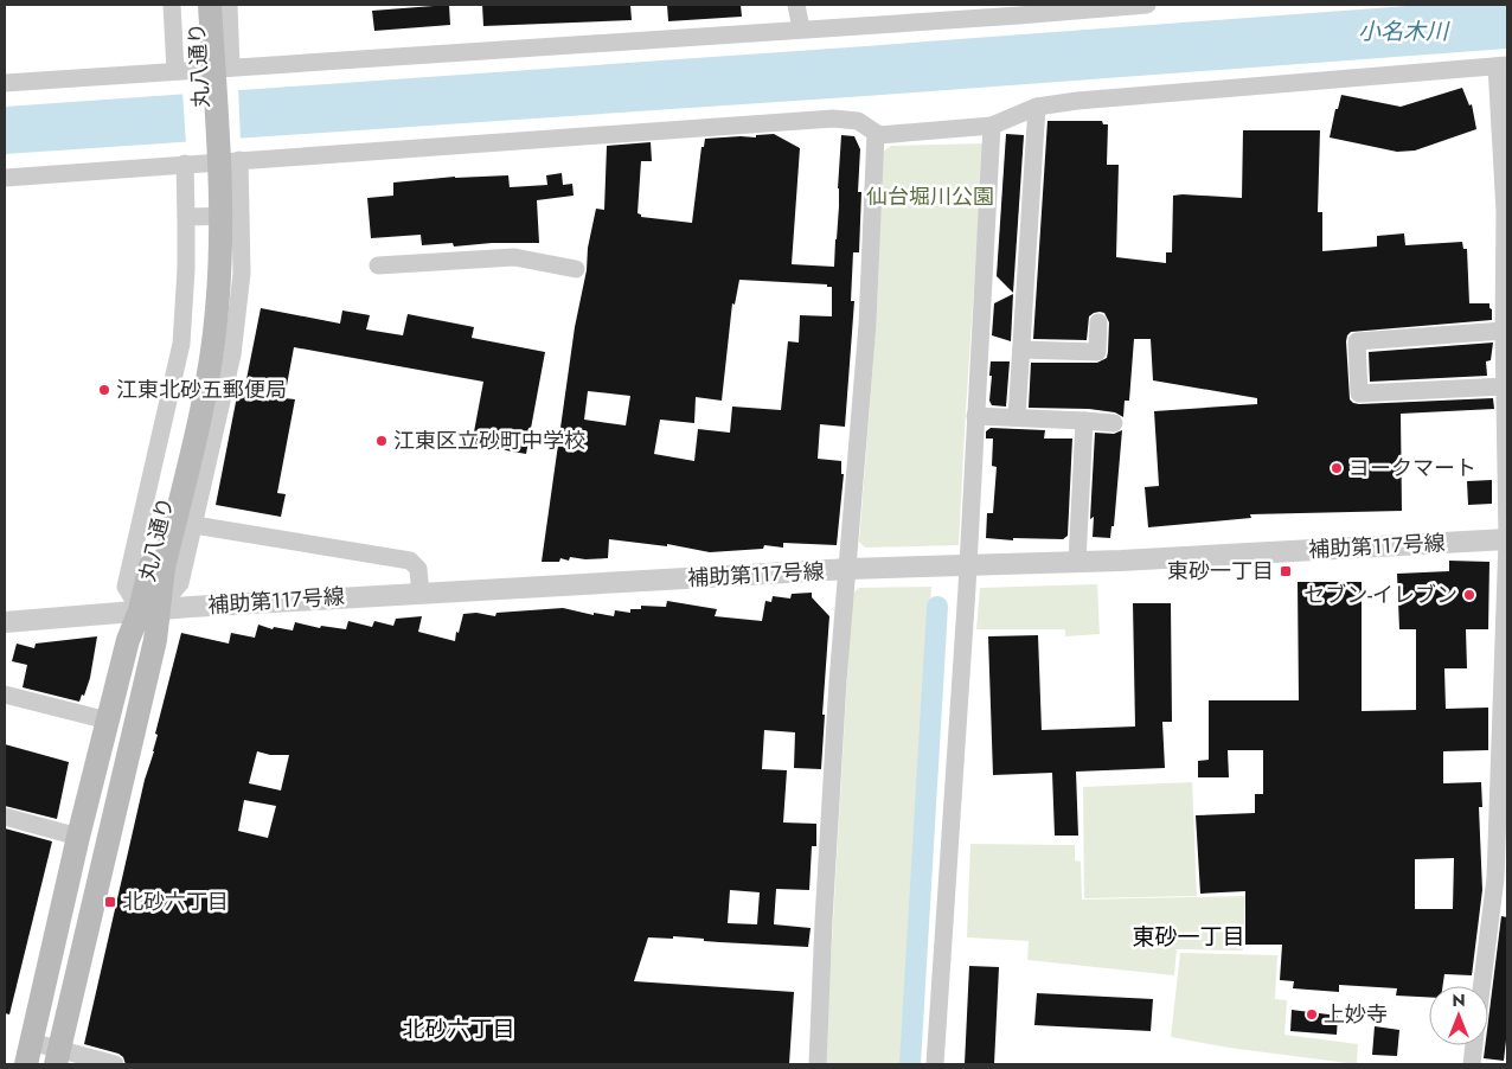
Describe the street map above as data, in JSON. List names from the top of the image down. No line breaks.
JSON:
{"streets":{"main road":["丸八通り"],"street":["補助第117号線"]},"crossings":[["丸八通り","補助第117号線"]],"districts":["東砂一丁目","北砂六丁目"],"water":["小名木川"],"parks":["仙台堀川公園"],"places":{"other":["江東北砂五郵便局","江東区立砂町中学校","ヨークマート","セブン-イレブン","上妙寺"],"transit":["東砂一丁目","北砂六丁目"]},"north":"top"}
